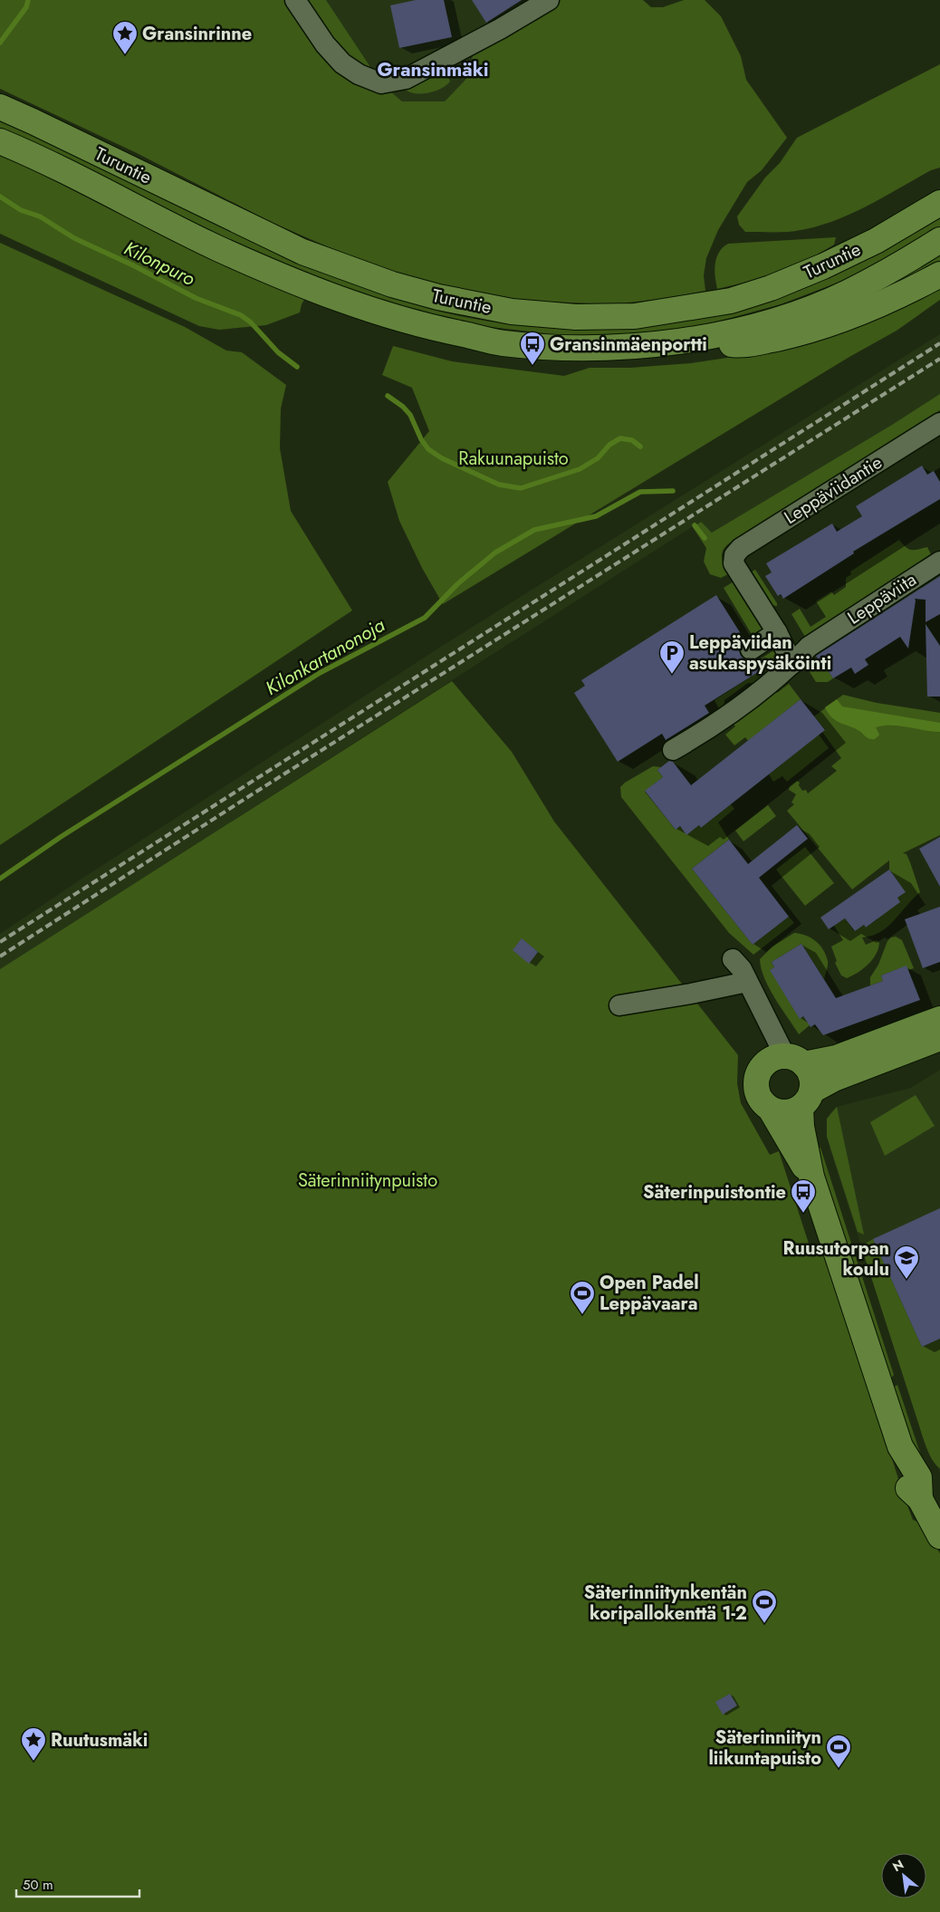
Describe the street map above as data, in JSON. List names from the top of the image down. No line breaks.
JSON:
{"streets":{"main road":["Turuntie"],"street":["Leppäviidantie","Leppäviita"]},"districts":["Gransinmäki"],"water":["Kilonpuro","Kilonkartanonoja"],"parks":["Rakuunapuisto","Säterinniitynpuisto"],"places":{"place":["Gransinrinne","Ruutusmäki"],"bus stop":["Gransinmäenportti","Säterinpuistontie"],"parking":["Leppäviidan asukaspysäköinti"],"school or university":["Ruusutorpan koulu"],"sports":["Open Padel Leppävaara","Säterinniitynkentän koripallokenttä 1-2","Säterinniityn liikuntapuisto"]},"scale_bar":"50 m","north":"top left"}
